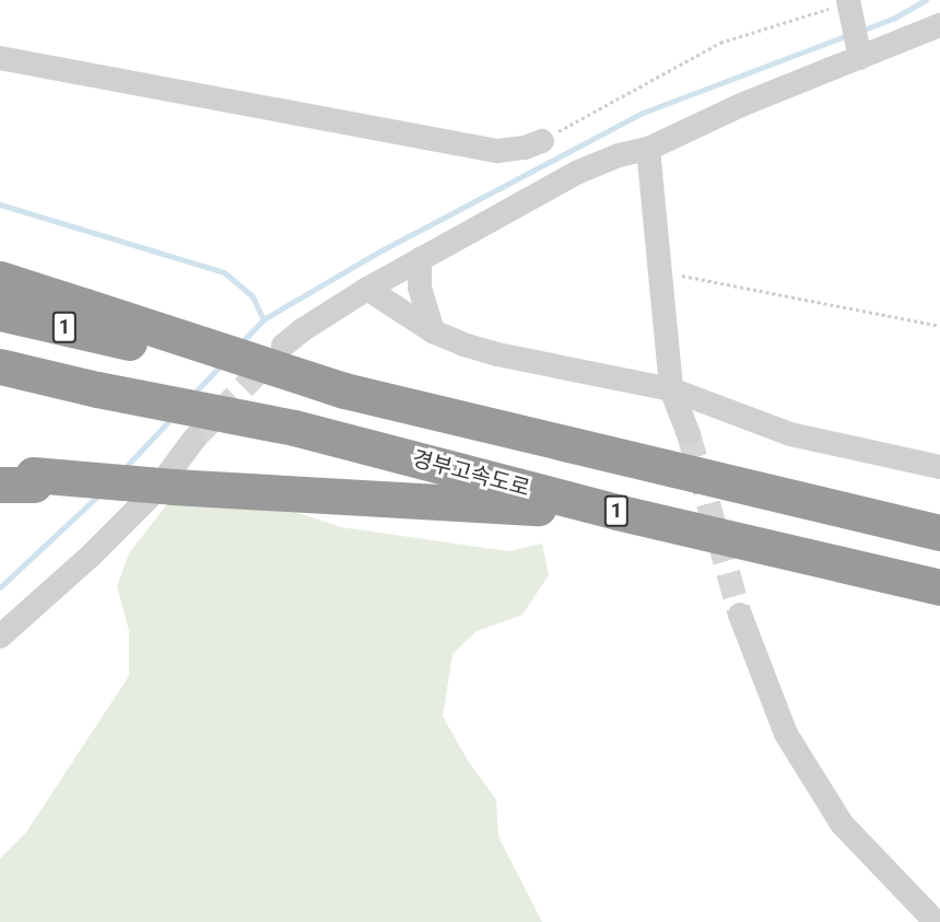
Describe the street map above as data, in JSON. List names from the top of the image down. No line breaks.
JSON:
{"streets":{"highway":["1","경부고속도로"]}}
